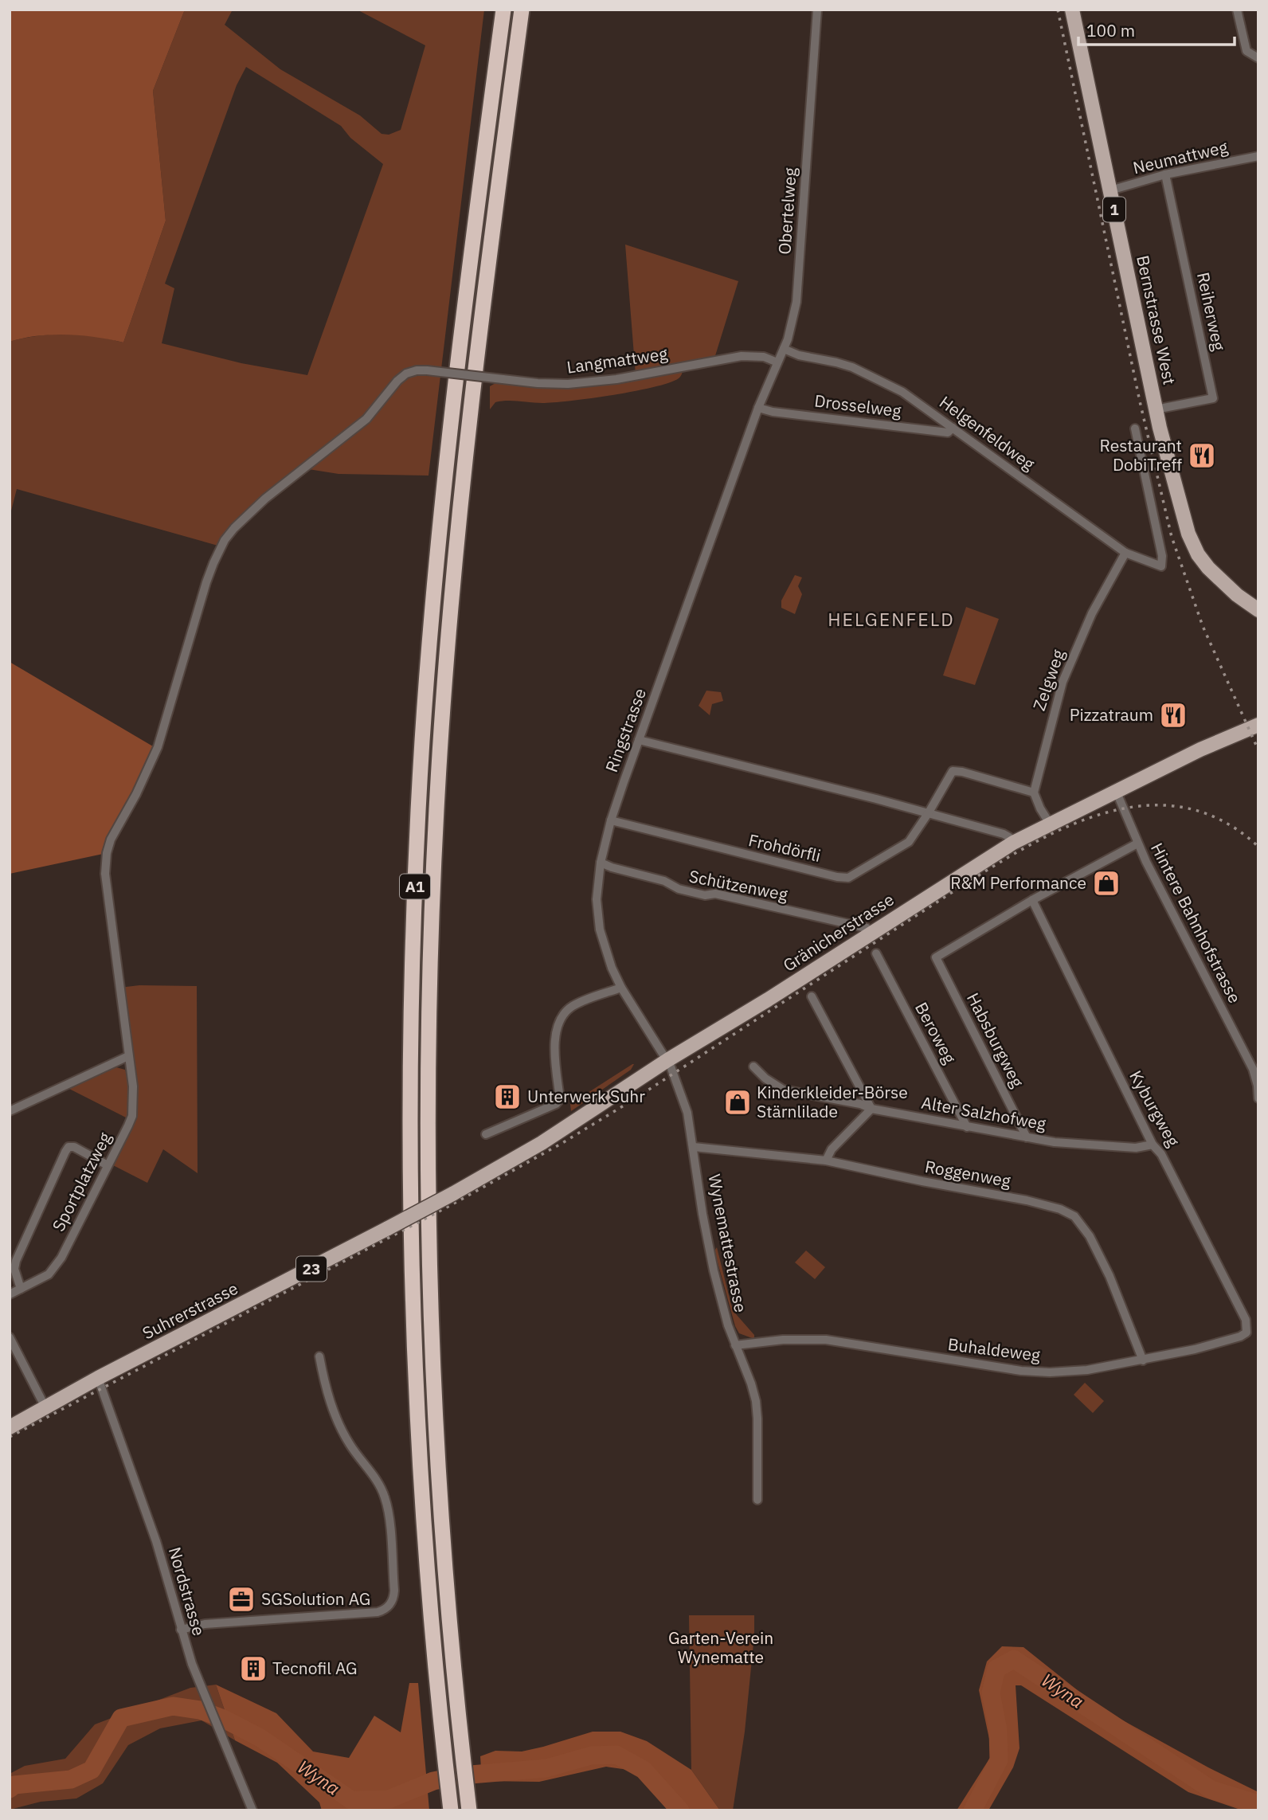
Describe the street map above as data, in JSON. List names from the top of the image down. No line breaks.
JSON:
{"streets":{"highway":["A1"],"main road":["1","Bernstrasse West","Gränicherstrasse","23","Suhrerstrasse"],"street":["Neumattweg","Obertelweg","Reiherweg","Langmattweg","Drosselweg","Helgenfeldweg","Zelgweg","Ringstrasse","Frohdörfli","Schützenweg","Hintere Bahnhofstrasse","Beroweg","Habsburgweg","Kyburgweg","Alter Salzhofweg","Roggenweg","Sportplatzweg","Wynemattestrasse","Buhaldeweg","Nordstrasse"]},"crossings":[["Neumattweg","Reiherweg"],["Neumattweg","Bernstrasse West"],["Obertelweg","Langmattweg"],["Obertelweg","Drosselweg"],["Obertelweg","Helgenfeldweg"],["Obertelweg","Ringstrasse"],["Reiherweg","Bernstrasse West"],["Langmattweg","Sportplatzweg"],["Drosselweg","Helgenfeldweg"],["Drosselweg","Ringstrasse"],["Helgenfeldweg","Zelgweg"],["Zelgweg","Frohdörfli"],["Ringstrasse","Frohdörfli"],["Ringstrasse","Schützenweg"],["Ringstrasse","Gränicherstrasse"],["Ringstrasse","Wynemattestrasse"],["Schützenweg","Gränicherstrasse"],["Hintere Bahnhofstrasse","Gränicherstrasse"],["Gränicherstrasse","Wynemattestrasse"],["Gränicherstrasse","Suhrerstrasse"],["Beroweg","Alter Salzhofweg"],["Habsburgweg","Kyburgweg"],["Habsburgweg","Alter Salzhofweg"],["Kyburgweg","Alter Salzhofweg"],["Kyburgweg","Buhaldeweg"],["Roggenweg","Wynemattestrasse"],["Roggenweg","Buhaldeweg"],["Wynemattestrasse","Buhaldeweg"],["Suhrerstrasse","Nordstrasse"]],"districts":["HELGENFELD"],"water":["Wyna"],"parks":["Garten-Verein Wynematte"],"places":{"restaurant":["Restaurant DobiTreff","Pizzatraum"],"shop":["R&M Performance","Kinderkleider-Börse Stärnlilade"],"building":["Unterwerk Suhr","Tecnofil AG"],"office":["SGSolution AG"]},"scale_bar":"100 m"}
